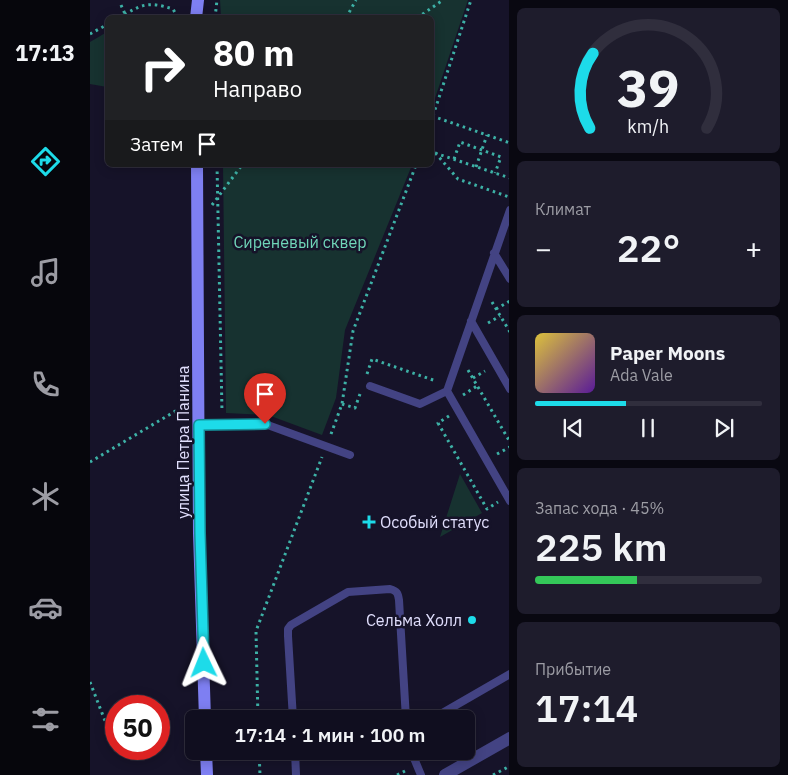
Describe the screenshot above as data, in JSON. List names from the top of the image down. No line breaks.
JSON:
{"streets":{"main road":["улица Петра Панина"]},"parks":["Сиреневый сквер"],"places":{"health":["Особый статус"],"other":["Сельма Холл"]},"page":{"tabs":"17:13","turn":["80 m","Направо"],"then":"Затем","tile":["Климат",["Запас хода · 45%","225 km"],["Прибытие","17:14"]],"heat":["−","22°","+"],"song":["Paper Moons","Ada Vale"],"limit":"50","trip":"17:14 · 1 мин · 100 m","gauge":["39","km/h"]}}
